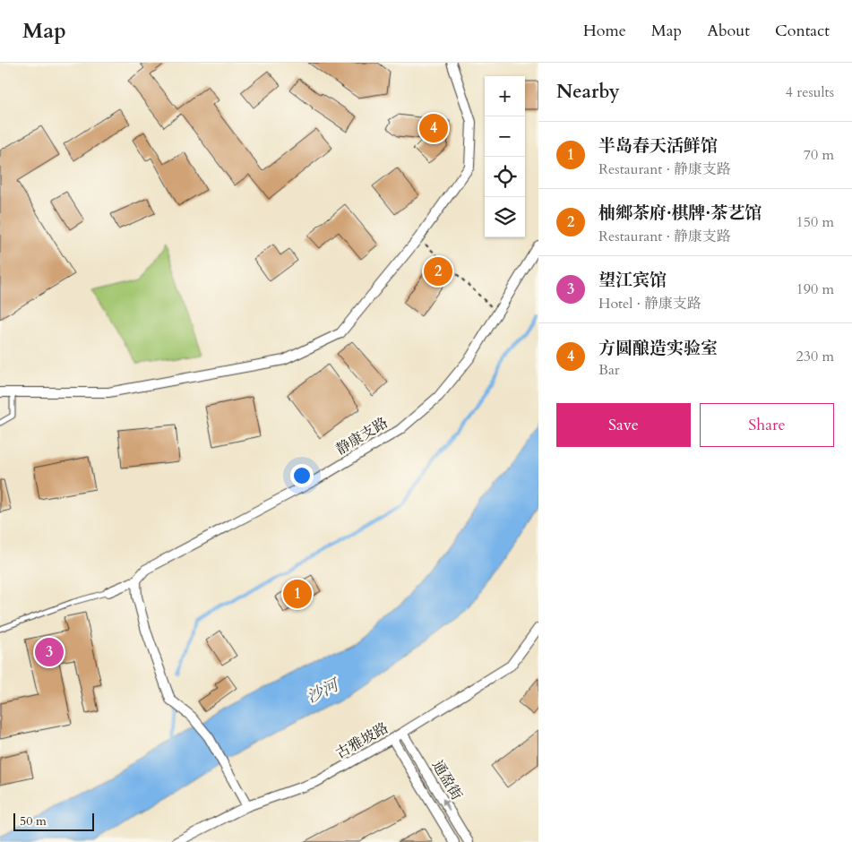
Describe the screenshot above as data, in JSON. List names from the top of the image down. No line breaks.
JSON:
{"streets":{"street":["静康支路","古雅坡路","通盈街"]},"crossings":[["古雅坡路","通盈街"]],"water":["沙河"],"scale_bar":"50 m","page":{"header":"Map","nav":["Home","Map","About","Contact"],"heading":["Nearby","4 results"],"map_buttons":["+","−"],"pins":["4","2","1","3"],"list":[{"mark":"1","name":"半岛春天活鲜馆","note":"Restaurant · 静康支路","value":"70 m"},{"mark":"2","name":"柚鄉茶府·棋牌·茶艺馆","note":"Restaurant · 静康支路","value":"150 m"},{"mark":"3","name":"望江宾馆","note":"Hotel · 静康支路","value":"190 m"},{"mark":"4","name":"方圆酿造实验室","note":"Bar","value":"230 m"}],"buttons":["Save","Share"],"scale":"50 m"}}
